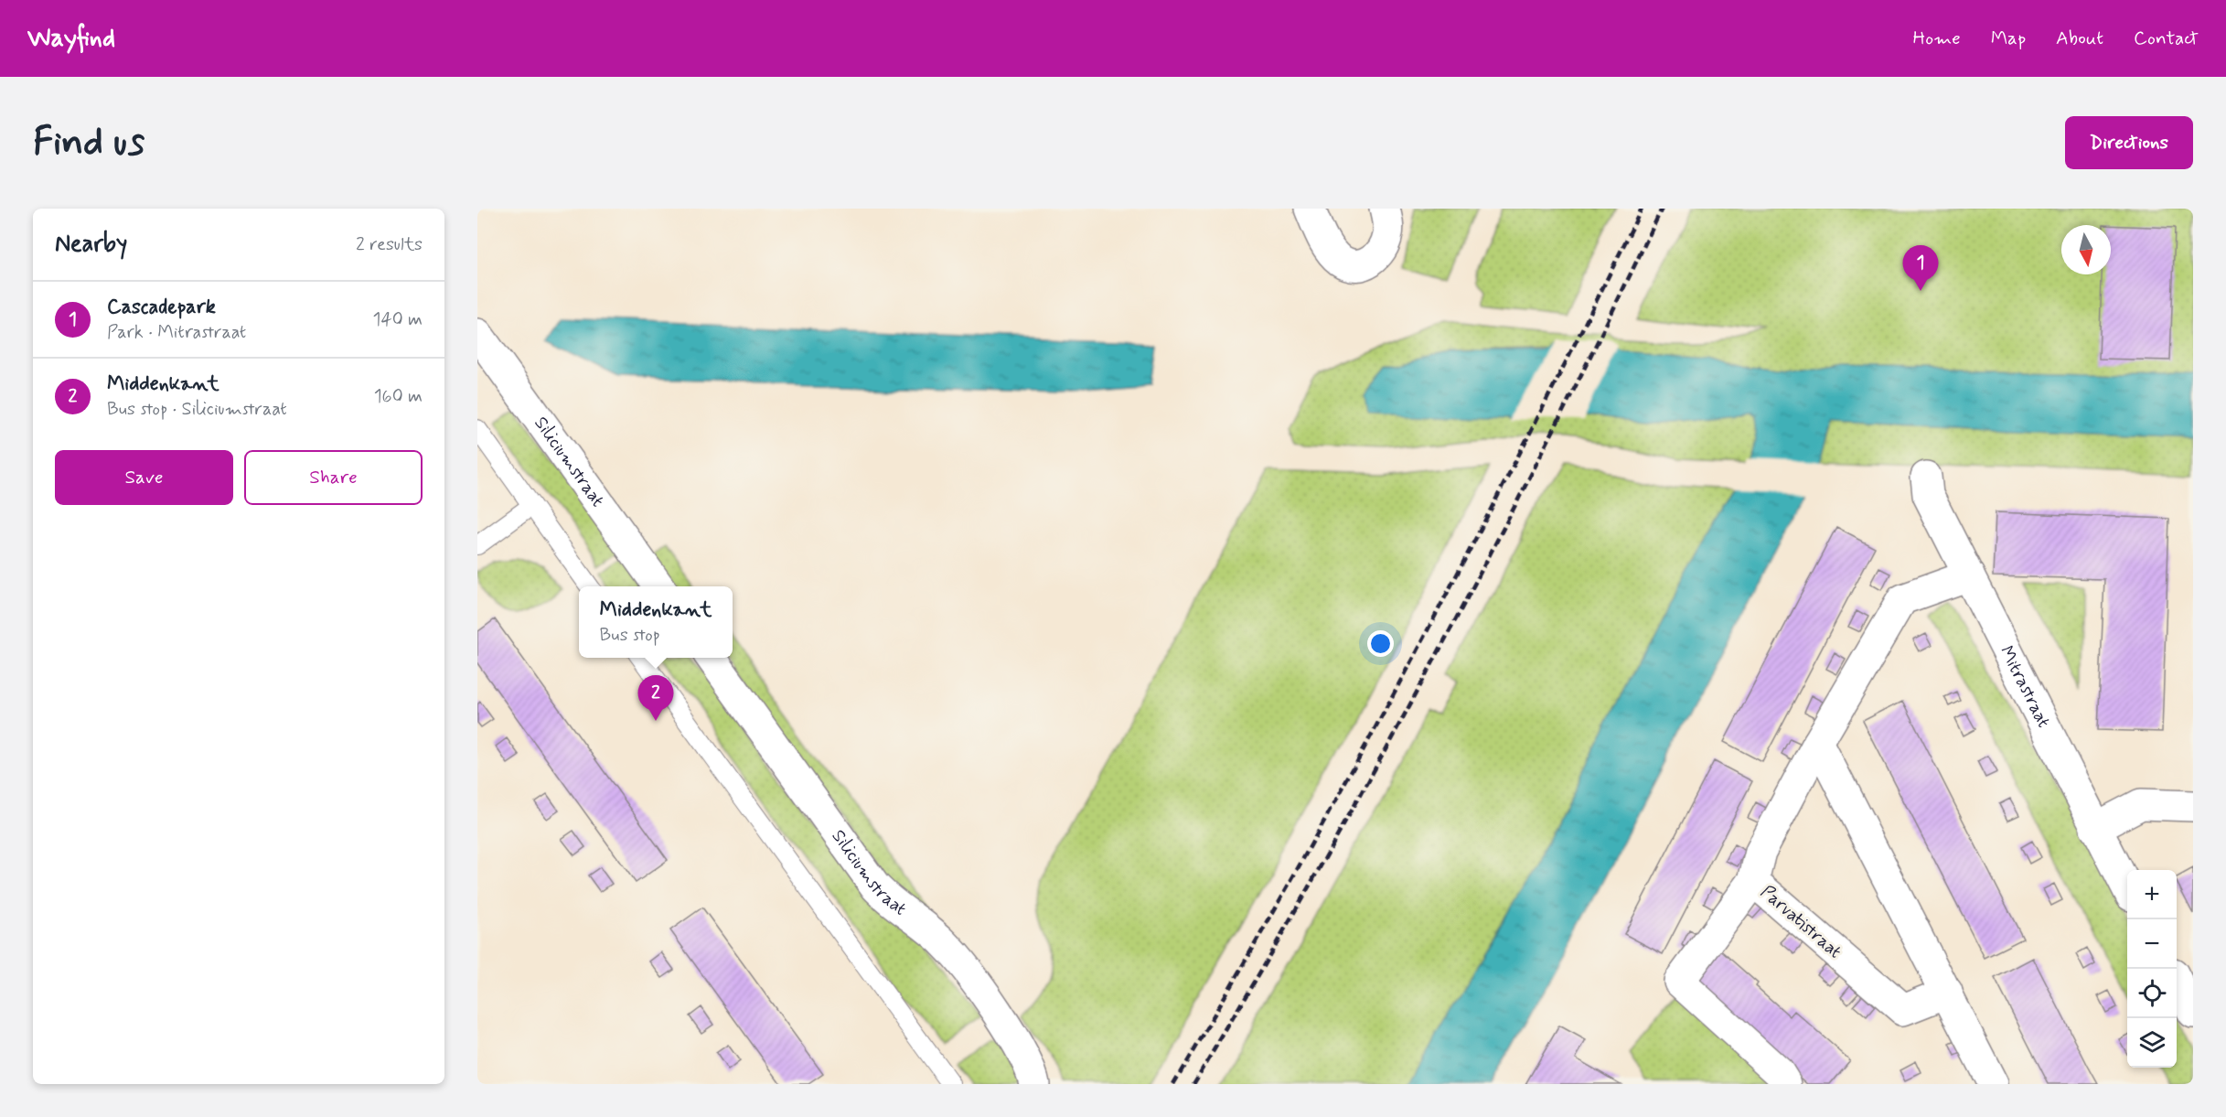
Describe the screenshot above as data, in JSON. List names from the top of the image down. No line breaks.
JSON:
{"streets":{"street":["Siliciumstraat","Mitrastraat","Parvatistraat"]},"crossings":[["Mitrastraat","Parvatistraat"]],"north":"bottom","page":{"header":"Wayfind","nav":["Home","Map","About","Contact"],"buttons":["Directions",["Save","Share"]],"title":"Find us","heading":["Nearby","2 results"],"pins":["1","2"],"list":[{"mark":"1","name":"Cascadepark","note":"Park · Mitrastraat","value":"140 m"},{"mark":"2","name":"Middenkant","note":"Bus stop · Siliciumstraat","value":"160 m"}],"popup":["Middenkant","Bus stop"],"map_buttons":["+","−"]}}
